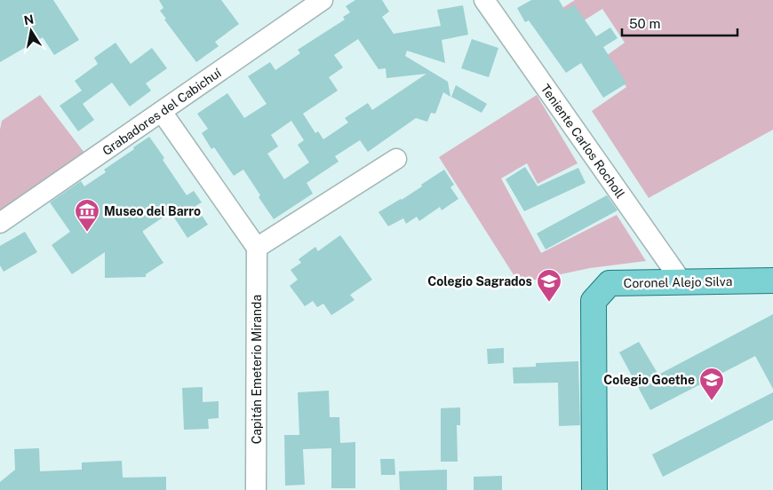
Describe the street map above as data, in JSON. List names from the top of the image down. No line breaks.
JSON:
{"streets":{"main road":["Coronel Alejo Silva"],"street":["Grabadores del Cabichuí","Teniente Carlos Rocholl","Capitán Emeterio Miranda"]},"crossings":[["Teniente Carlos Rocholl","Coronel Alejo Silva"]],"places":{"museum":["Museo del Barro"],"school or university":["Colegio Sagrados","Colegio Goethe"]},"scale_bar":"50 m","north":"top"}
